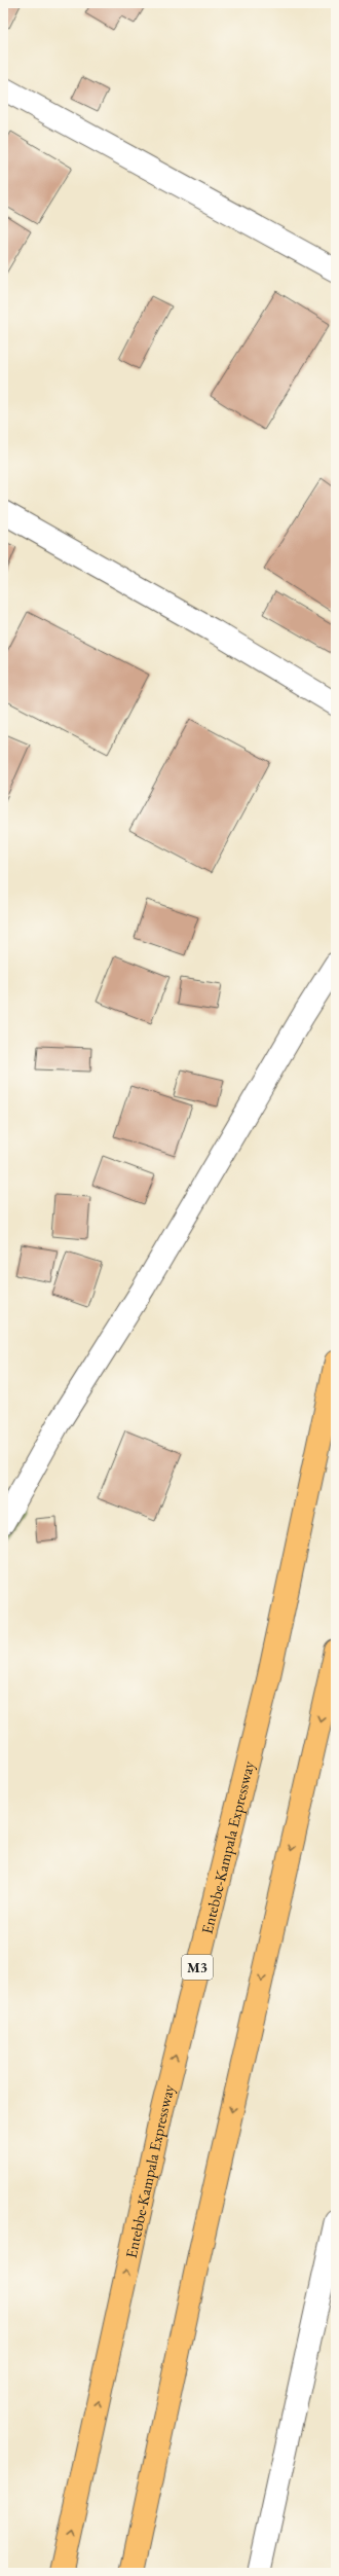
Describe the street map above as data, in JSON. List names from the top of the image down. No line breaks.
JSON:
{"streets":{"highway":["Entebbe-Kampala Expressway","M3"]}}
